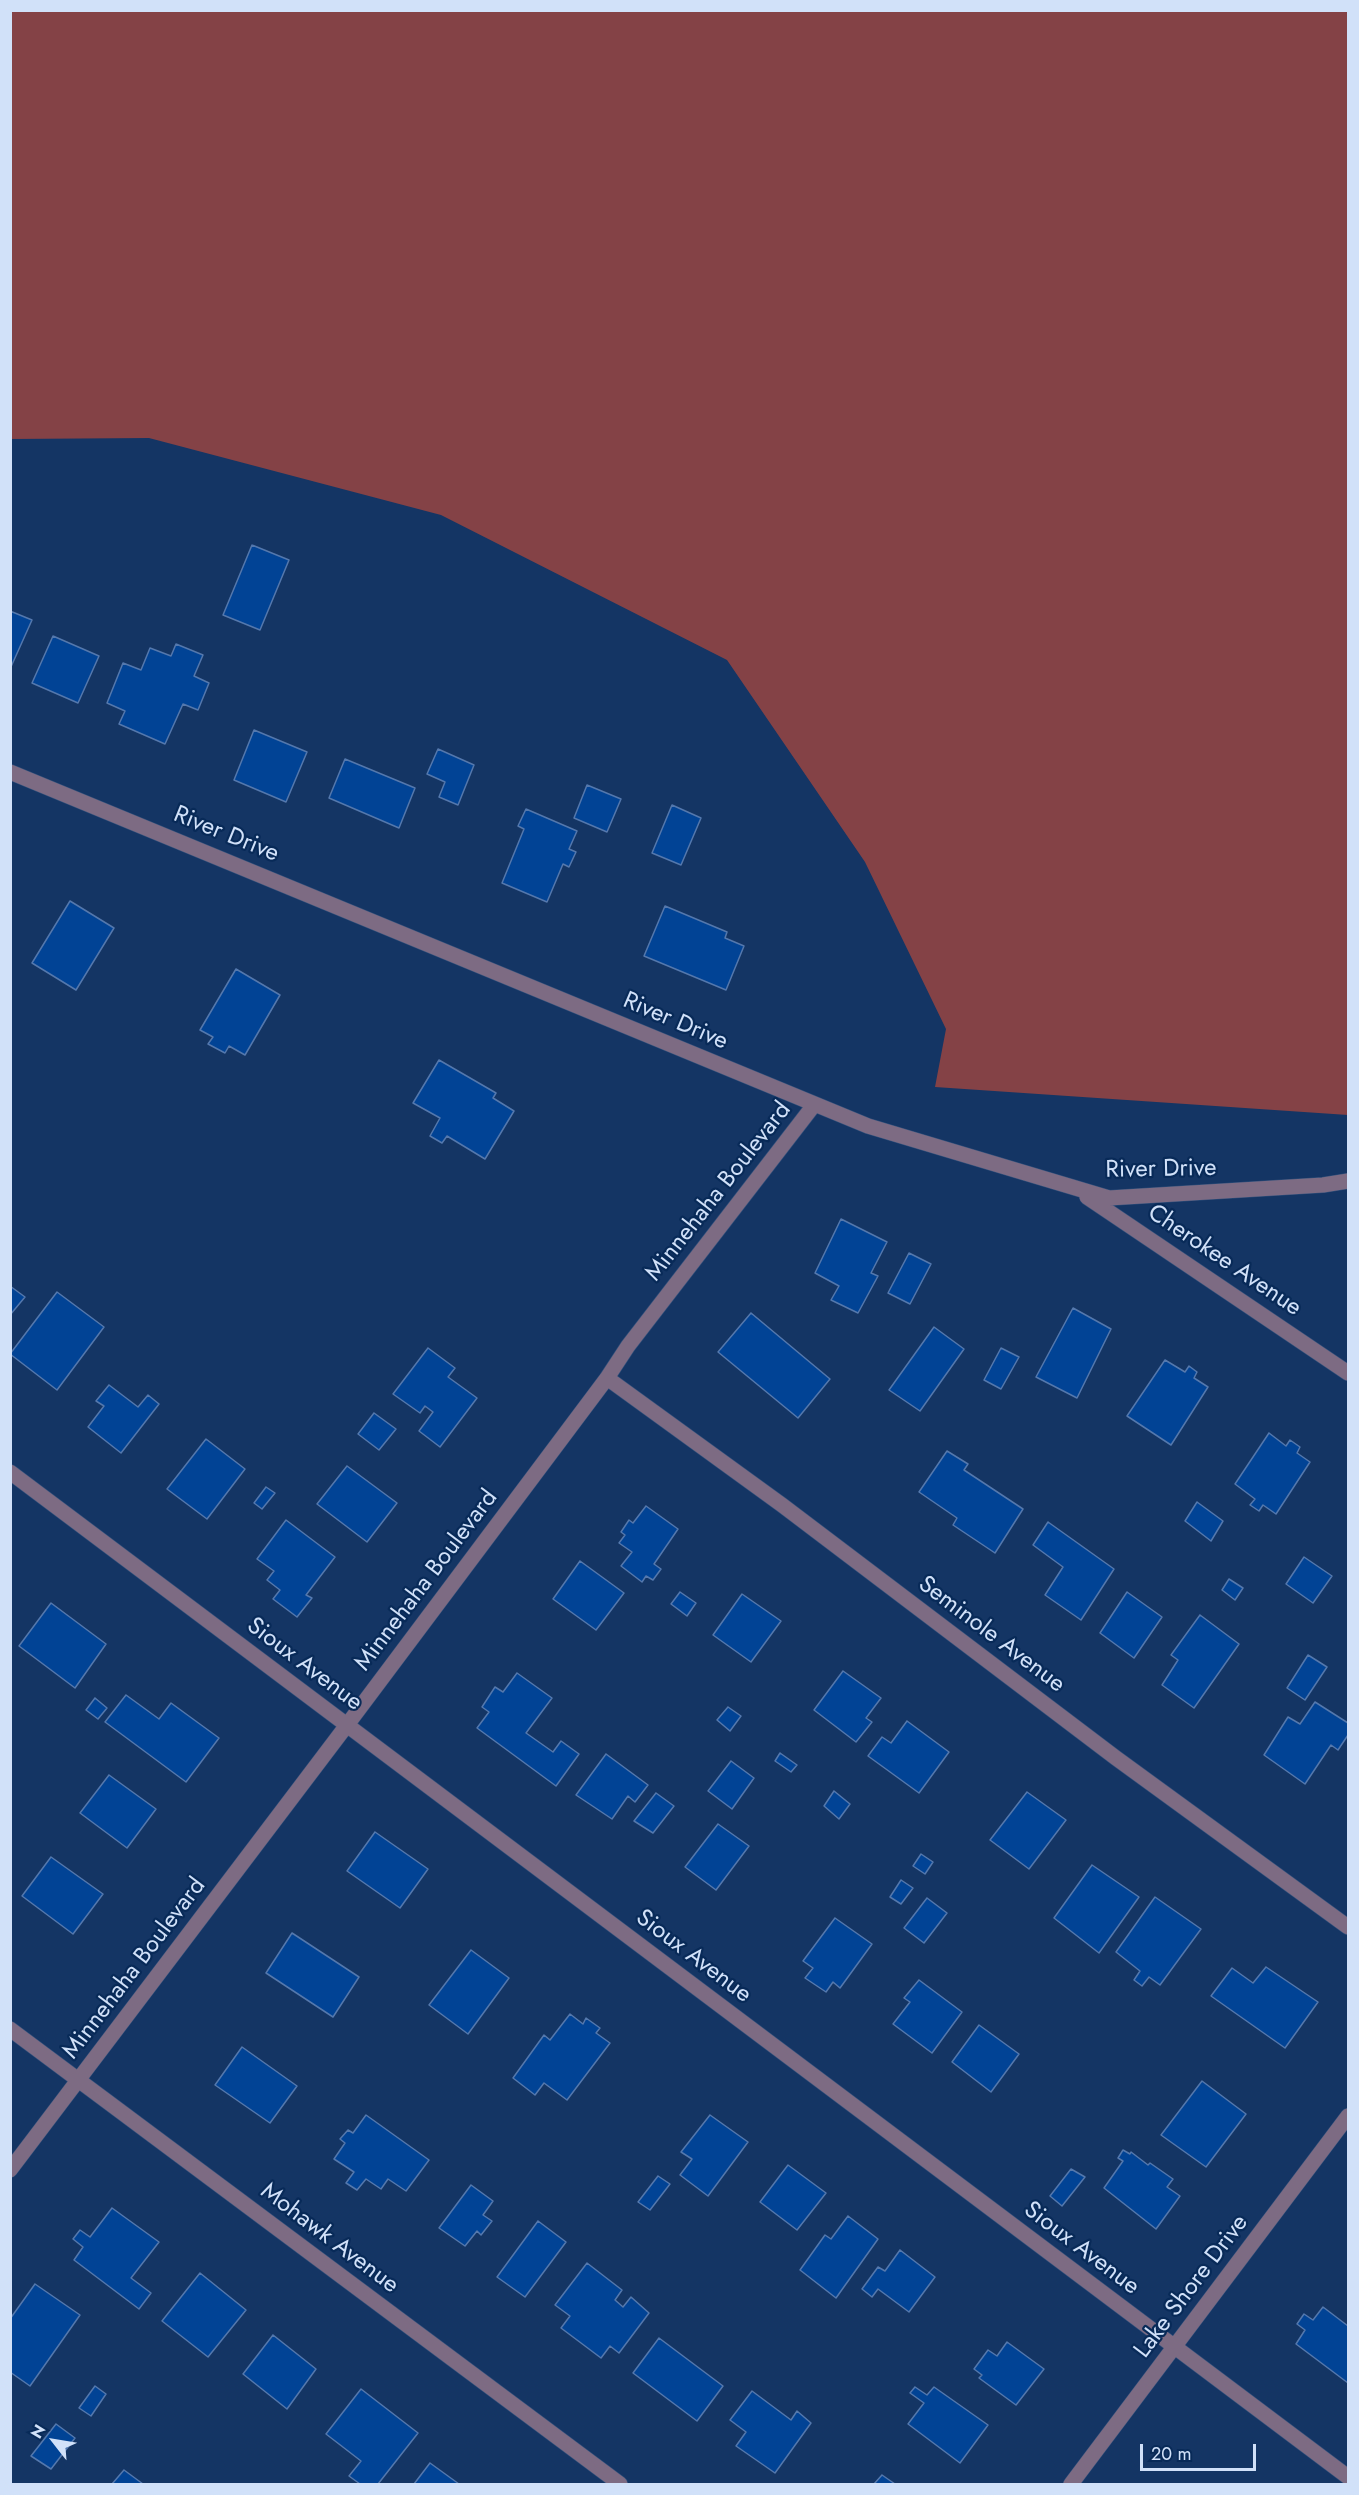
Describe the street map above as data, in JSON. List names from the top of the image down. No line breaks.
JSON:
{"streets":{"street":["River Drive","Minnehaha Boulevard","Cherokee Avenue","Seminole Avenue","Sioux Avenue","Mohawk Avenue","Lake Shore Drive"]},"crossings":[["River Drive","Minnehaha Boulevard"],["River Drive","Cherokee Avenue"],["Minnehaha Boulevard","Seminole Avenue"],["Minnehaha Boulevard","Sioux Avenue"],["Minnehaha Boulevard","Mohawk Avenue"],["Sioux Avenue","Lake Shore Drive"]],"scale_bar":"20 m","north":"top left"}
